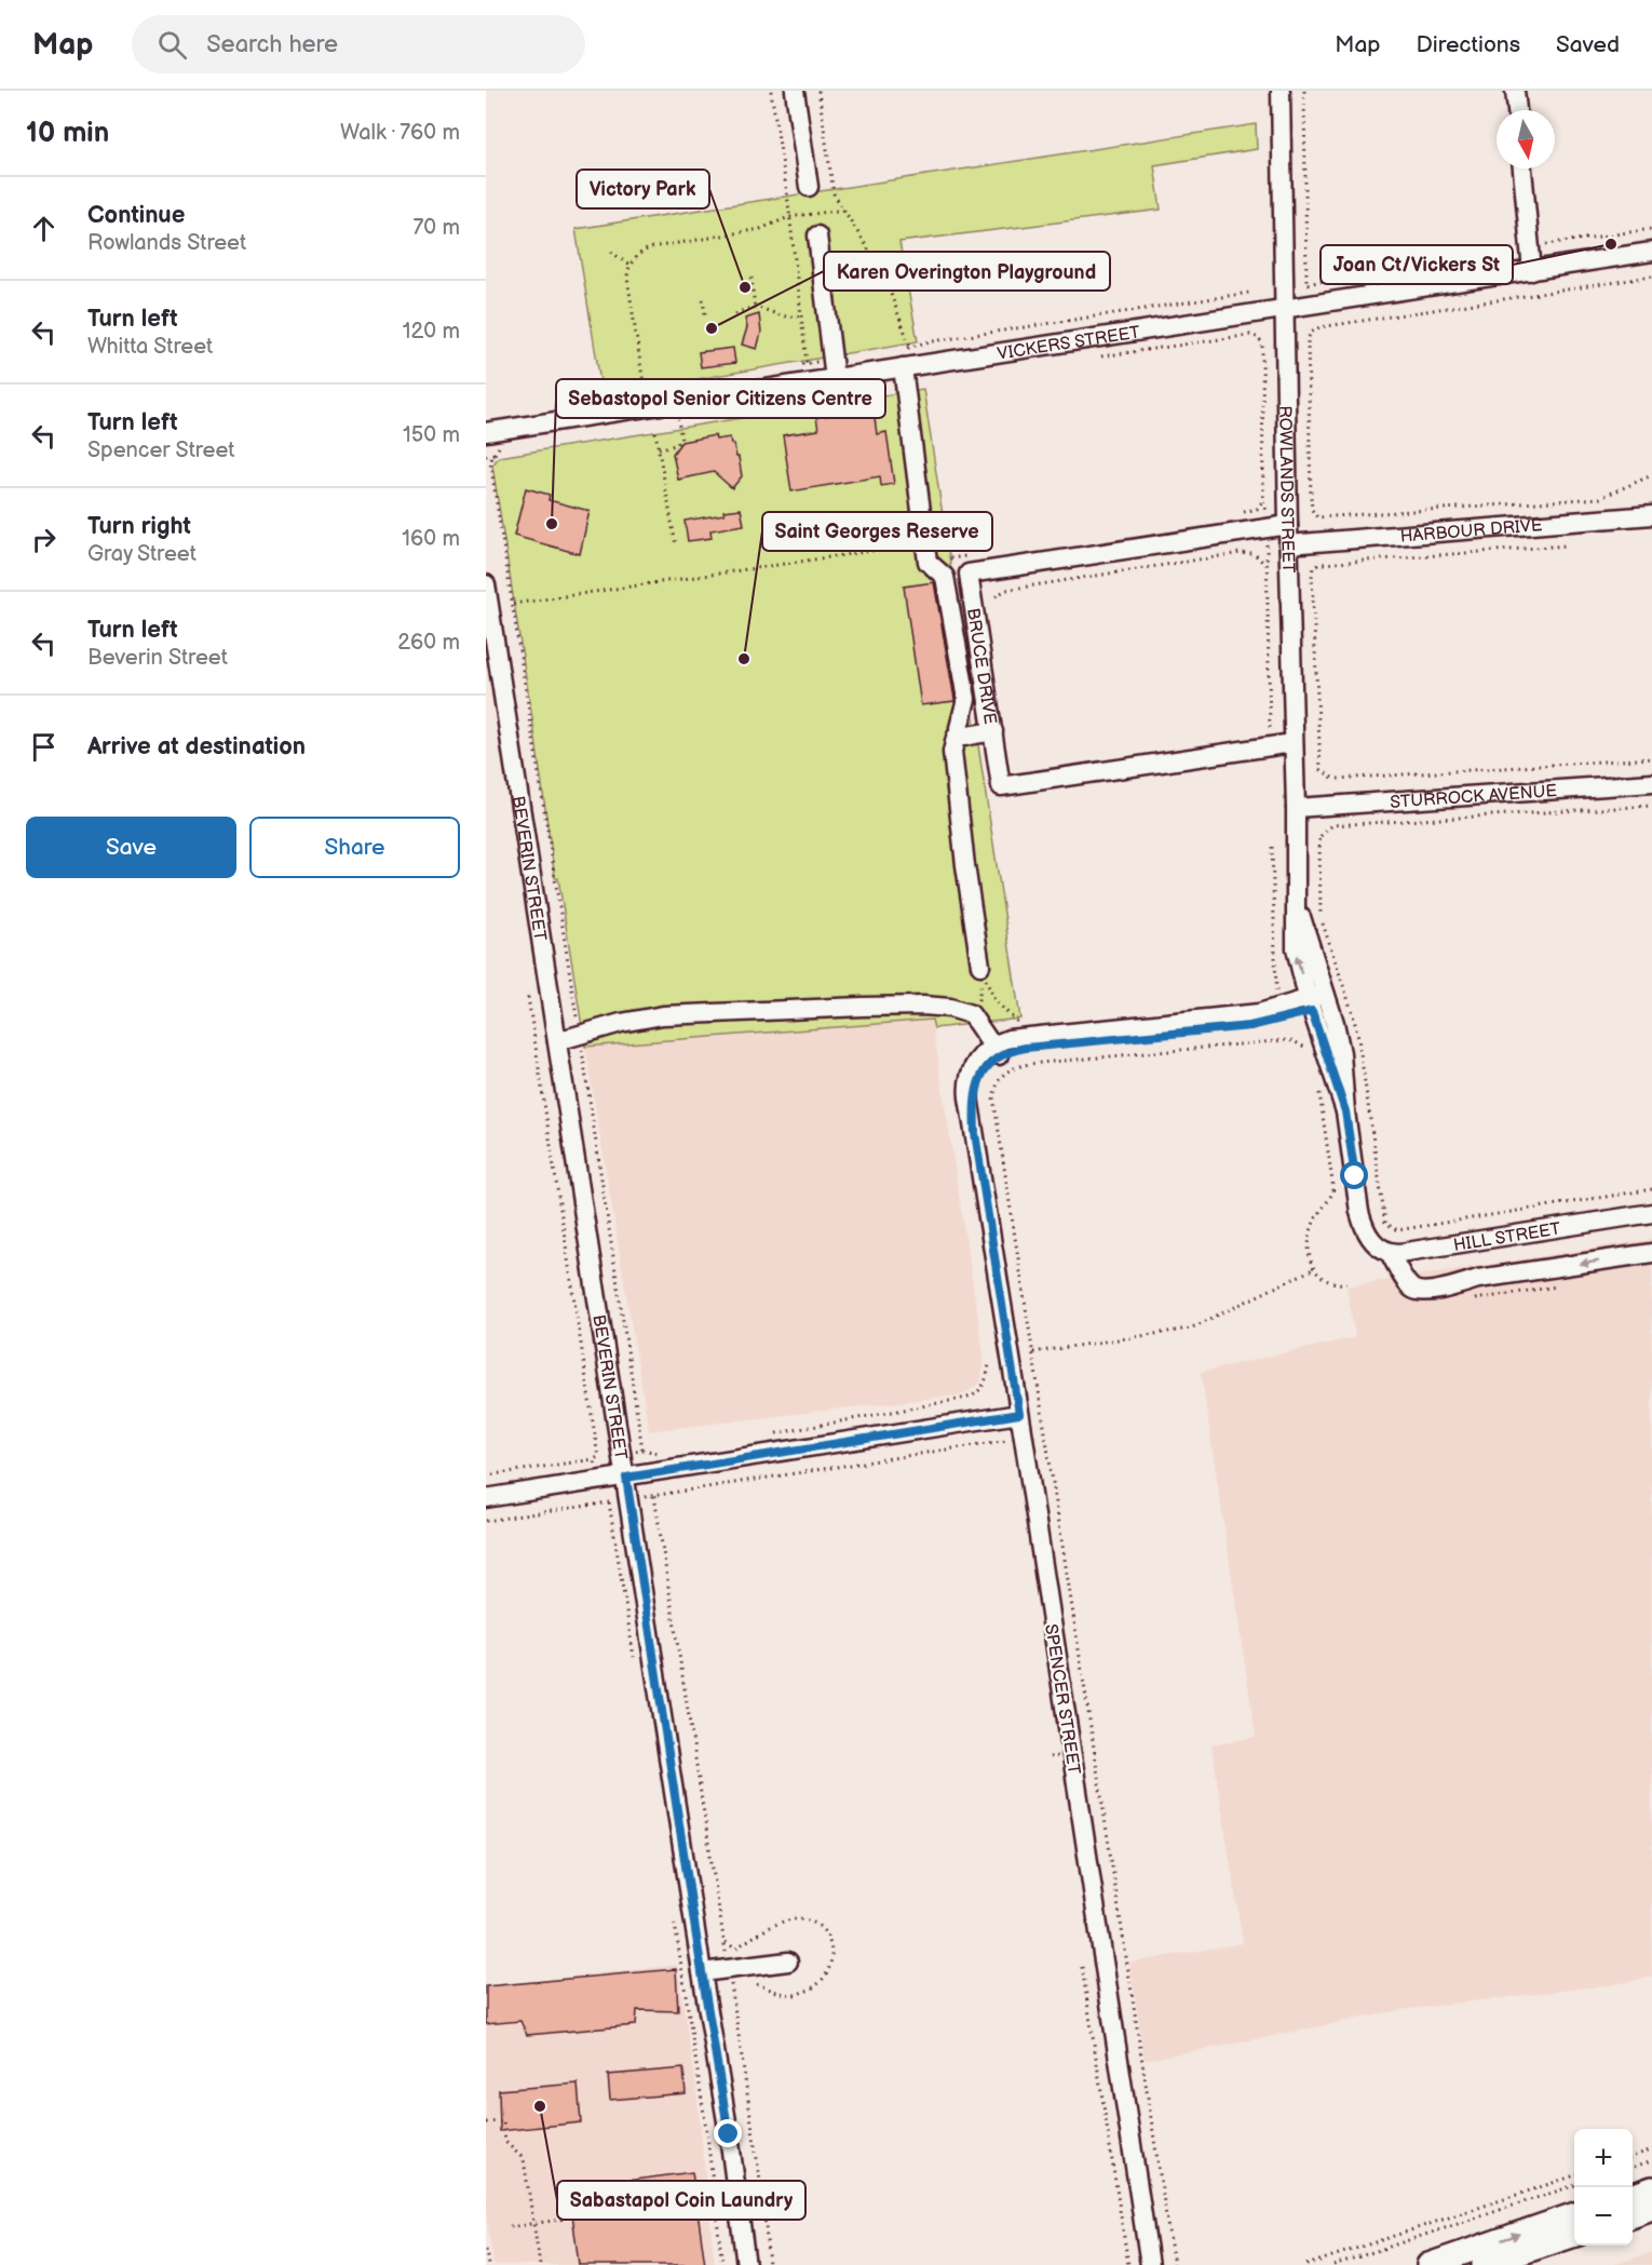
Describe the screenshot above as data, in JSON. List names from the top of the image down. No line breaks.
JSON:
{"streets":{"street":["VICKERS STREET","ROWLANDS STREET","HARBOUR DRIVE","BRUCE DRIVE","STURROCK AVENUE","BEVERIN STREET","HILL STREET","SPENCER STREET"]},"crossings":[["VICKERS STREET","ROWLANDS STREET"],["ROWLANDS STREET","HARBOUR DRIVE"],["ROWLANDS STREET","BRUCE DRIVE"],["ROWLANDS STREET","STURROCK AVENUE"],["ROWLANDS STREET","HILL STREET"]],"places":["Joan Ct/Vickers St","Victory Park","Karen Overington Playground","Sebastopol Senior Citizens Centre","Saint Georges Reserve","Sabastapol Coin Laundry"],"north":"bottom","page":{"header":"Map","search":"Search here","nav":["Map","Directions","Saved"],"heading":["10 min","Walk · 760 m"],"list":[["Continue","Rowlands Street","70 m"],["Turn left","Whitta Street","120 m"],["Turn left","Spencer Street","150 m"],["Turn right","Gray Street","160 m"],["Turn left","Beverin Street","260 m"],"Arrive at destination"],"buttons":["Save","Share"],"map_buttons":["+","−"]}}
